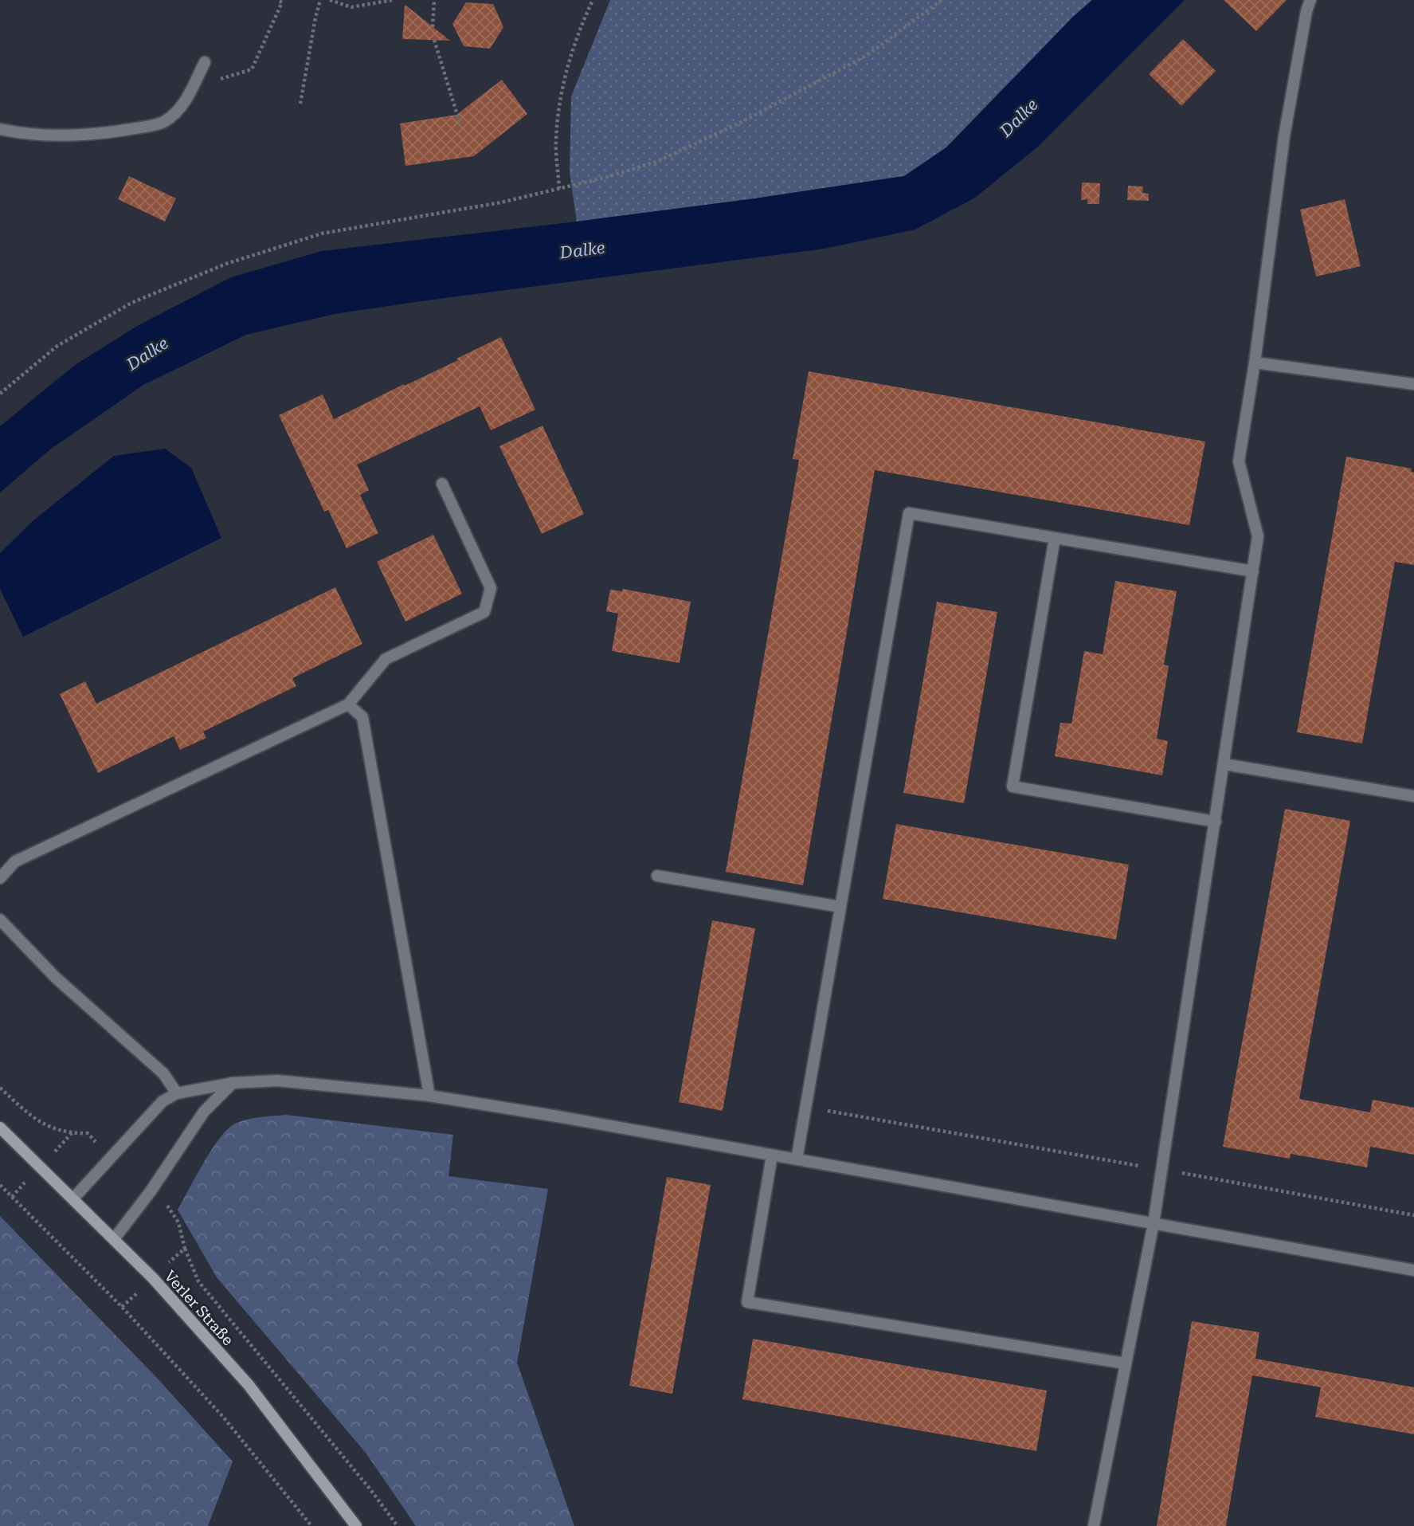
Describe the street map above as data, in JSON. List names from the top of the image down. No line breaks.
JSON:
{"streets":{"main road":["Verler Straße"]},"water":["Dalke"]}
